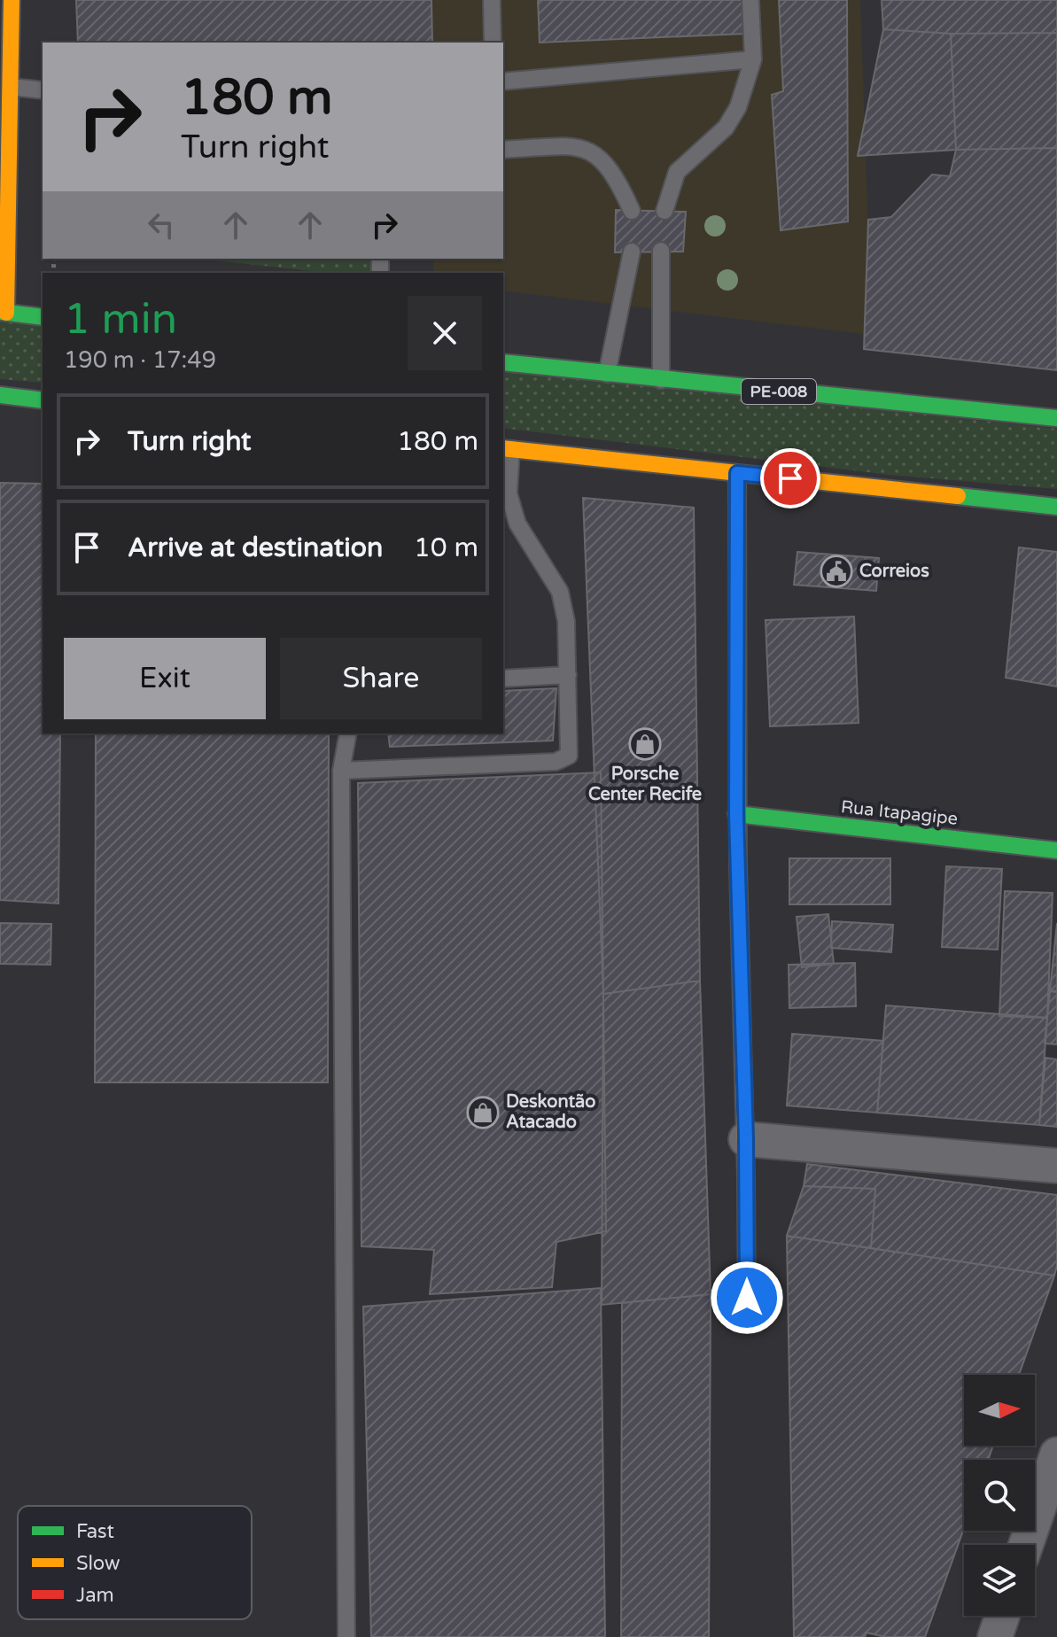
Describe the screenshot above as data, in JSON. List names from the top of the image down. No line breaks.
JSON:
{"streets":{"main road":["PE-008","Rua Itapagipe"]},"places":{"public building":["Correios"],"shop":["Porsche Center Recife","Deskontão Atacado"]},"legend":["Fast","Slow","Jam"],"north":"right","page":{"turn":["180 m","Turn right"],"heading":["1 min","190 m · 17:49"],"list":[{"name":"Turn right","value":"180 m"},{"name":"Arrive at destination","value":"10 m"}],"buttons":["Exit","Share"]}}
